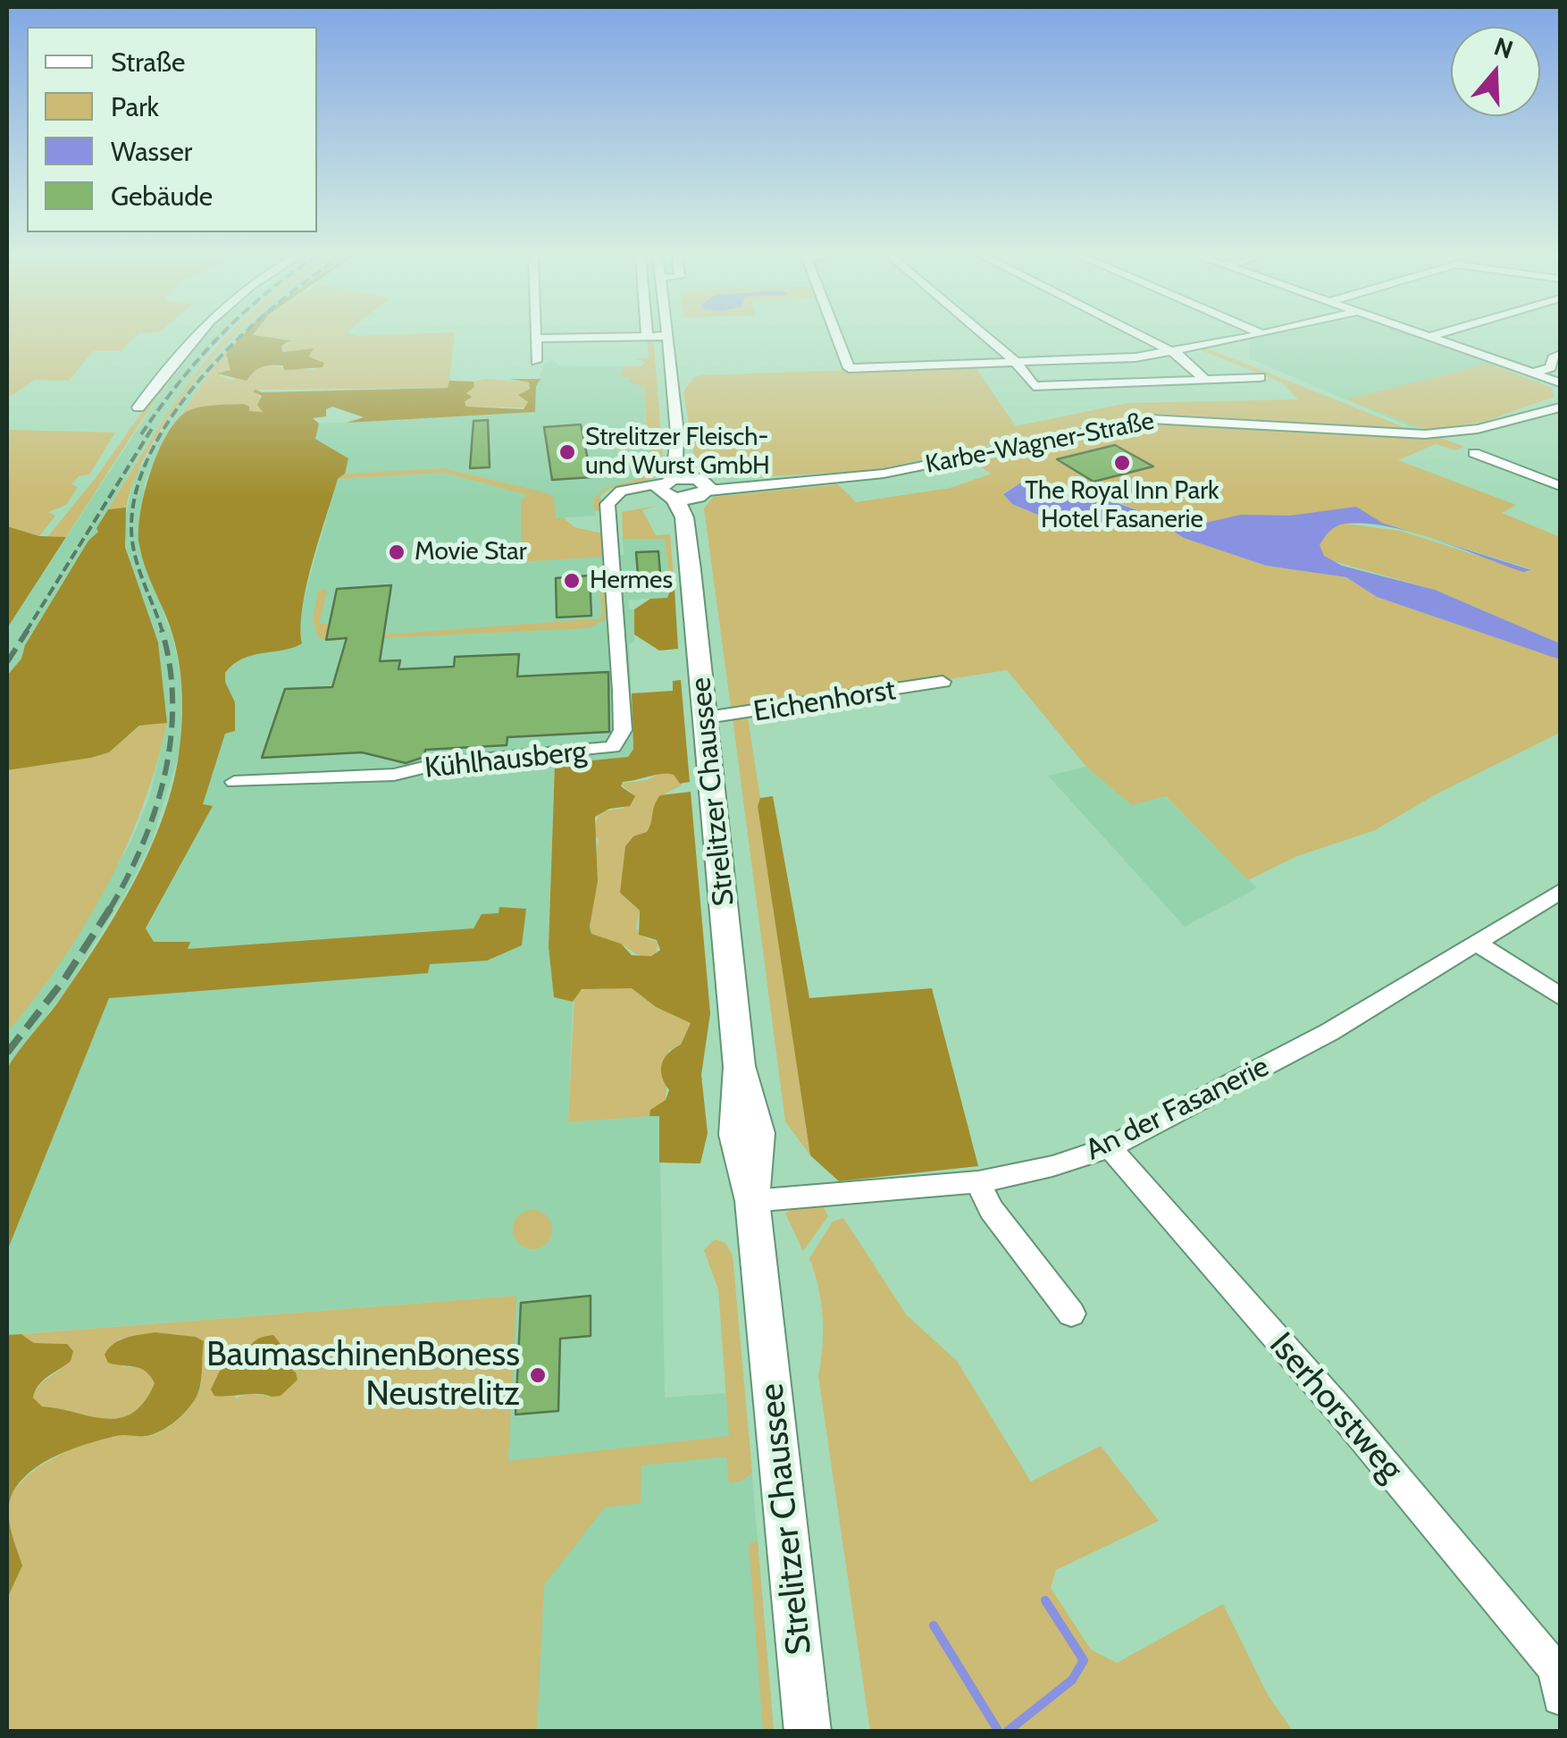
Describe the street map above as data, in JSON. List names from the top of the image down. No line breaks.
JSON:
{"streets":{"main road":["Strelitzer Chaussee"],"street":["Karbe-Wagner-Straße","Eichenhorst","Kühlhausberg","An der Fasanerie","Iserhorstweg"]},"crossings":[["Karbe-Wagner-Straße","Kühlhausberg"],["Karbe-Wagner-Straße","Strelitzer Chaussee"],["Eichenhorst","Strelitzer Chaussee"],["Kühlhausberg","Strelitzer Chaussee"],["Strelitzer Chaussee","An der Fasanerie"],["An der Fasanerie","Iserhorstweg"]],"places":["Strelitzer Fleisch- und Wurst GmbH","The Royal Inn Park Hotel Fasanerie","Movie Star","Hermes","BaumaschinenBoness Neustrelitz"],"legend":["Straße","Park","Wasser","Gebäude"],"north":"top"}
